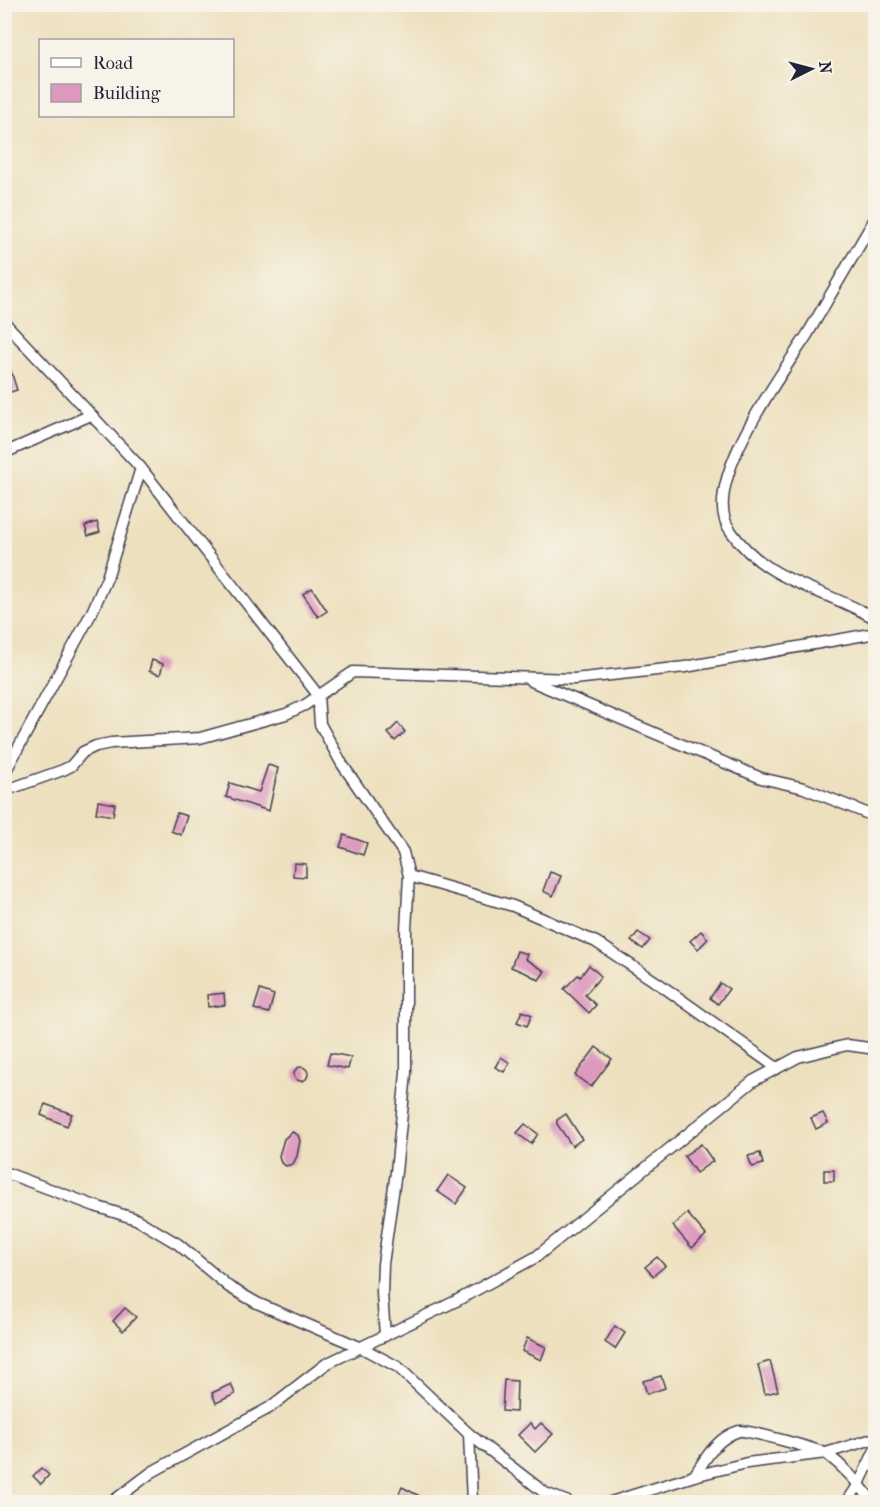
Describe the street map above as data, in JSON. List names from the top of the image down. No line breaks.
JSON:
{"legend":["Road","Building"],"north":"right"}
